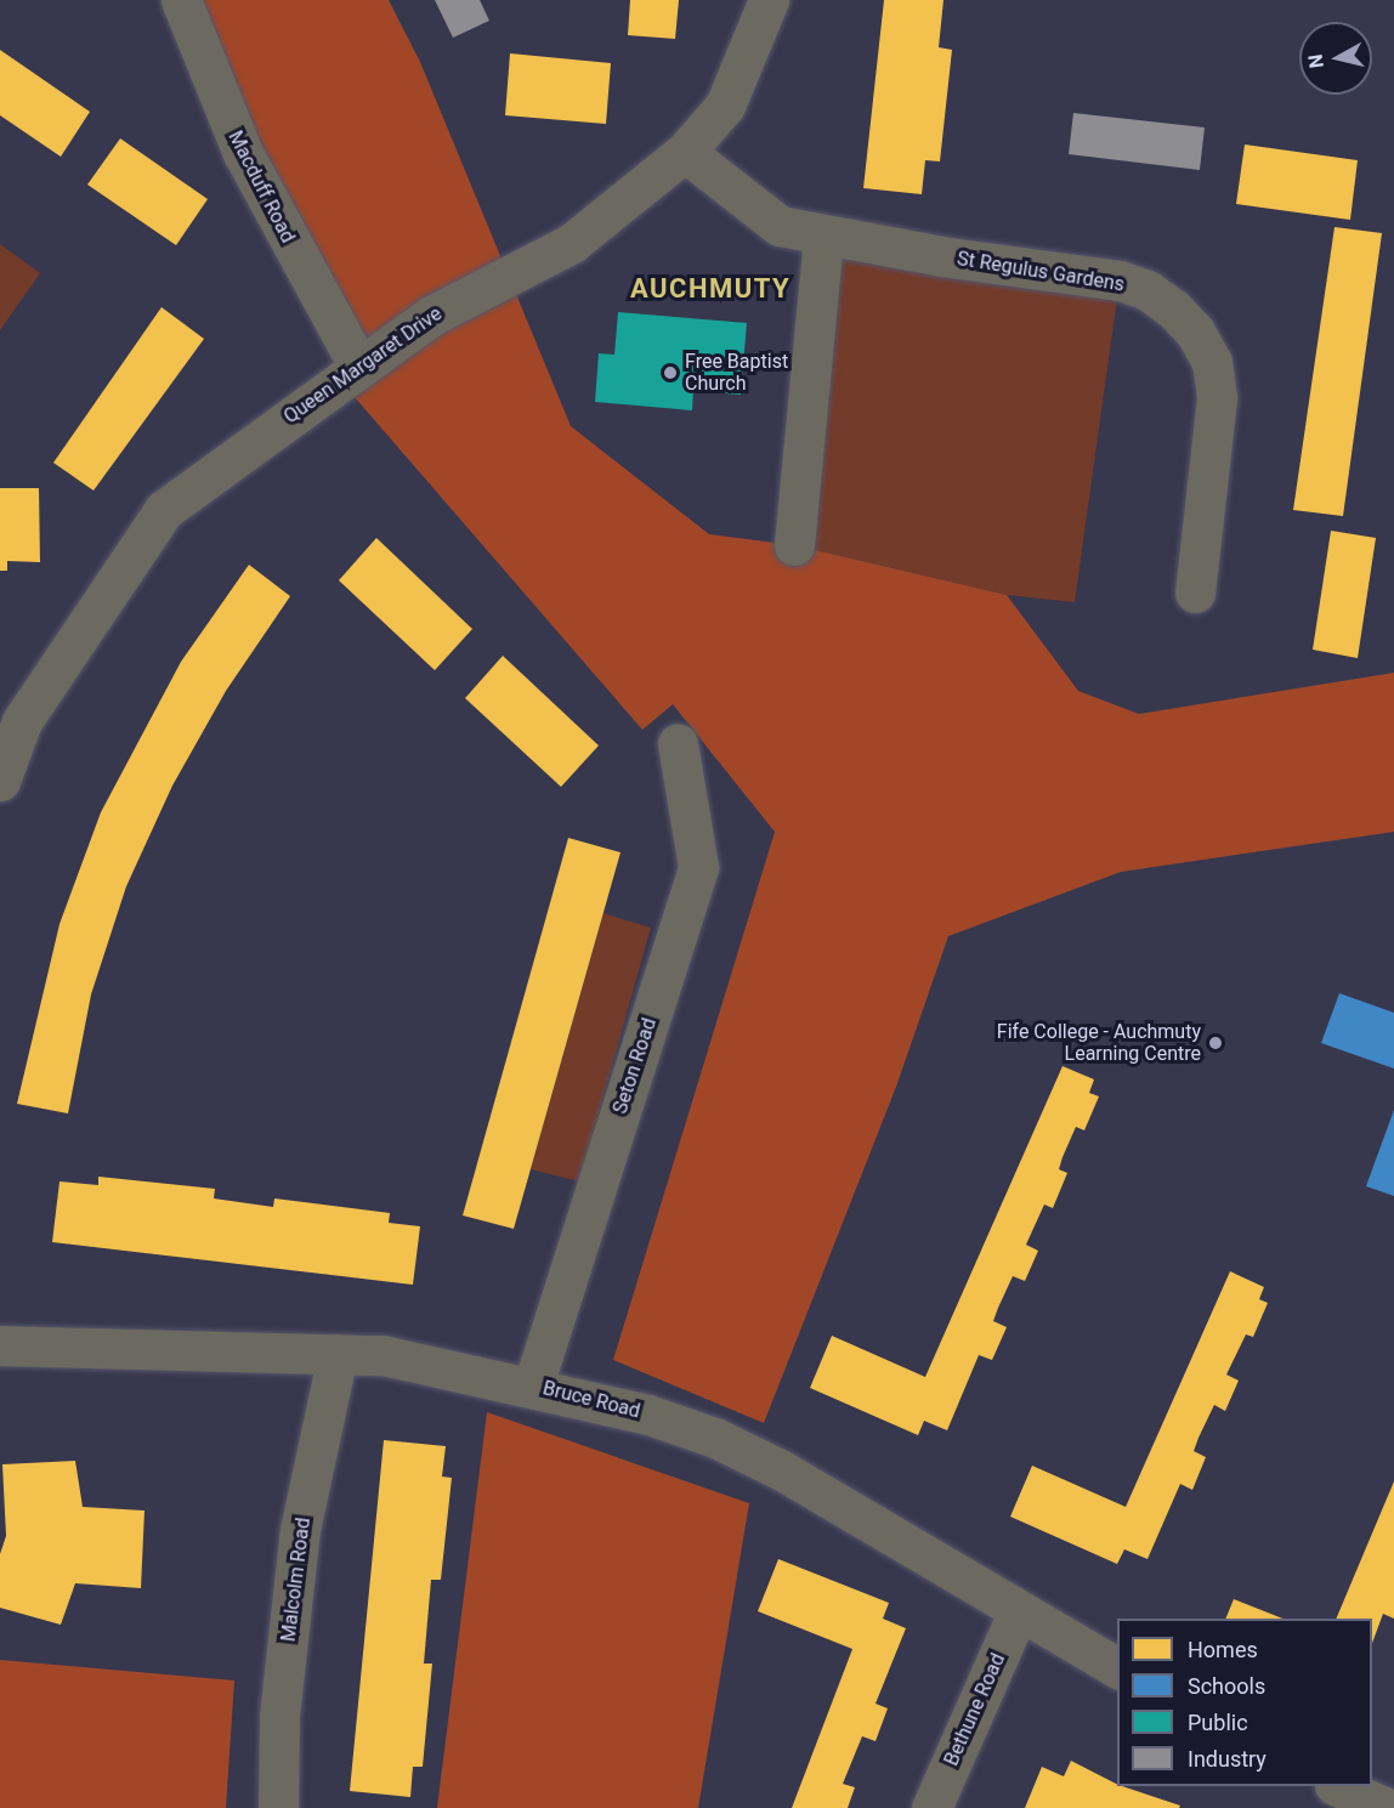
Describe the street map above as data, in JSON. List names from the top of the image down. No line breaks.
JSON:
{"streets":{"street":["Macduff Road","St Regulus Gardens","Queen Margaret Drive","Seton Road","Bruce Road","Malcolm Road","Bethune Road"]},"crossings":[["Macduff Road","Queen Margaret Drive"],["St Regulus Gardens","Queen Margaret Drive"],["Seton Road","Bruce Road"],["Bruce Road","Malcolm Road"],["Bruce Road","Bethune Road"]],"districts":["AUCHMUTY"],"places":["Free Baptist Church","Fife College - Auchmuty Learning Centre"],"legend":["Homes","Schools","Public","Industry"],"north":"left"}
